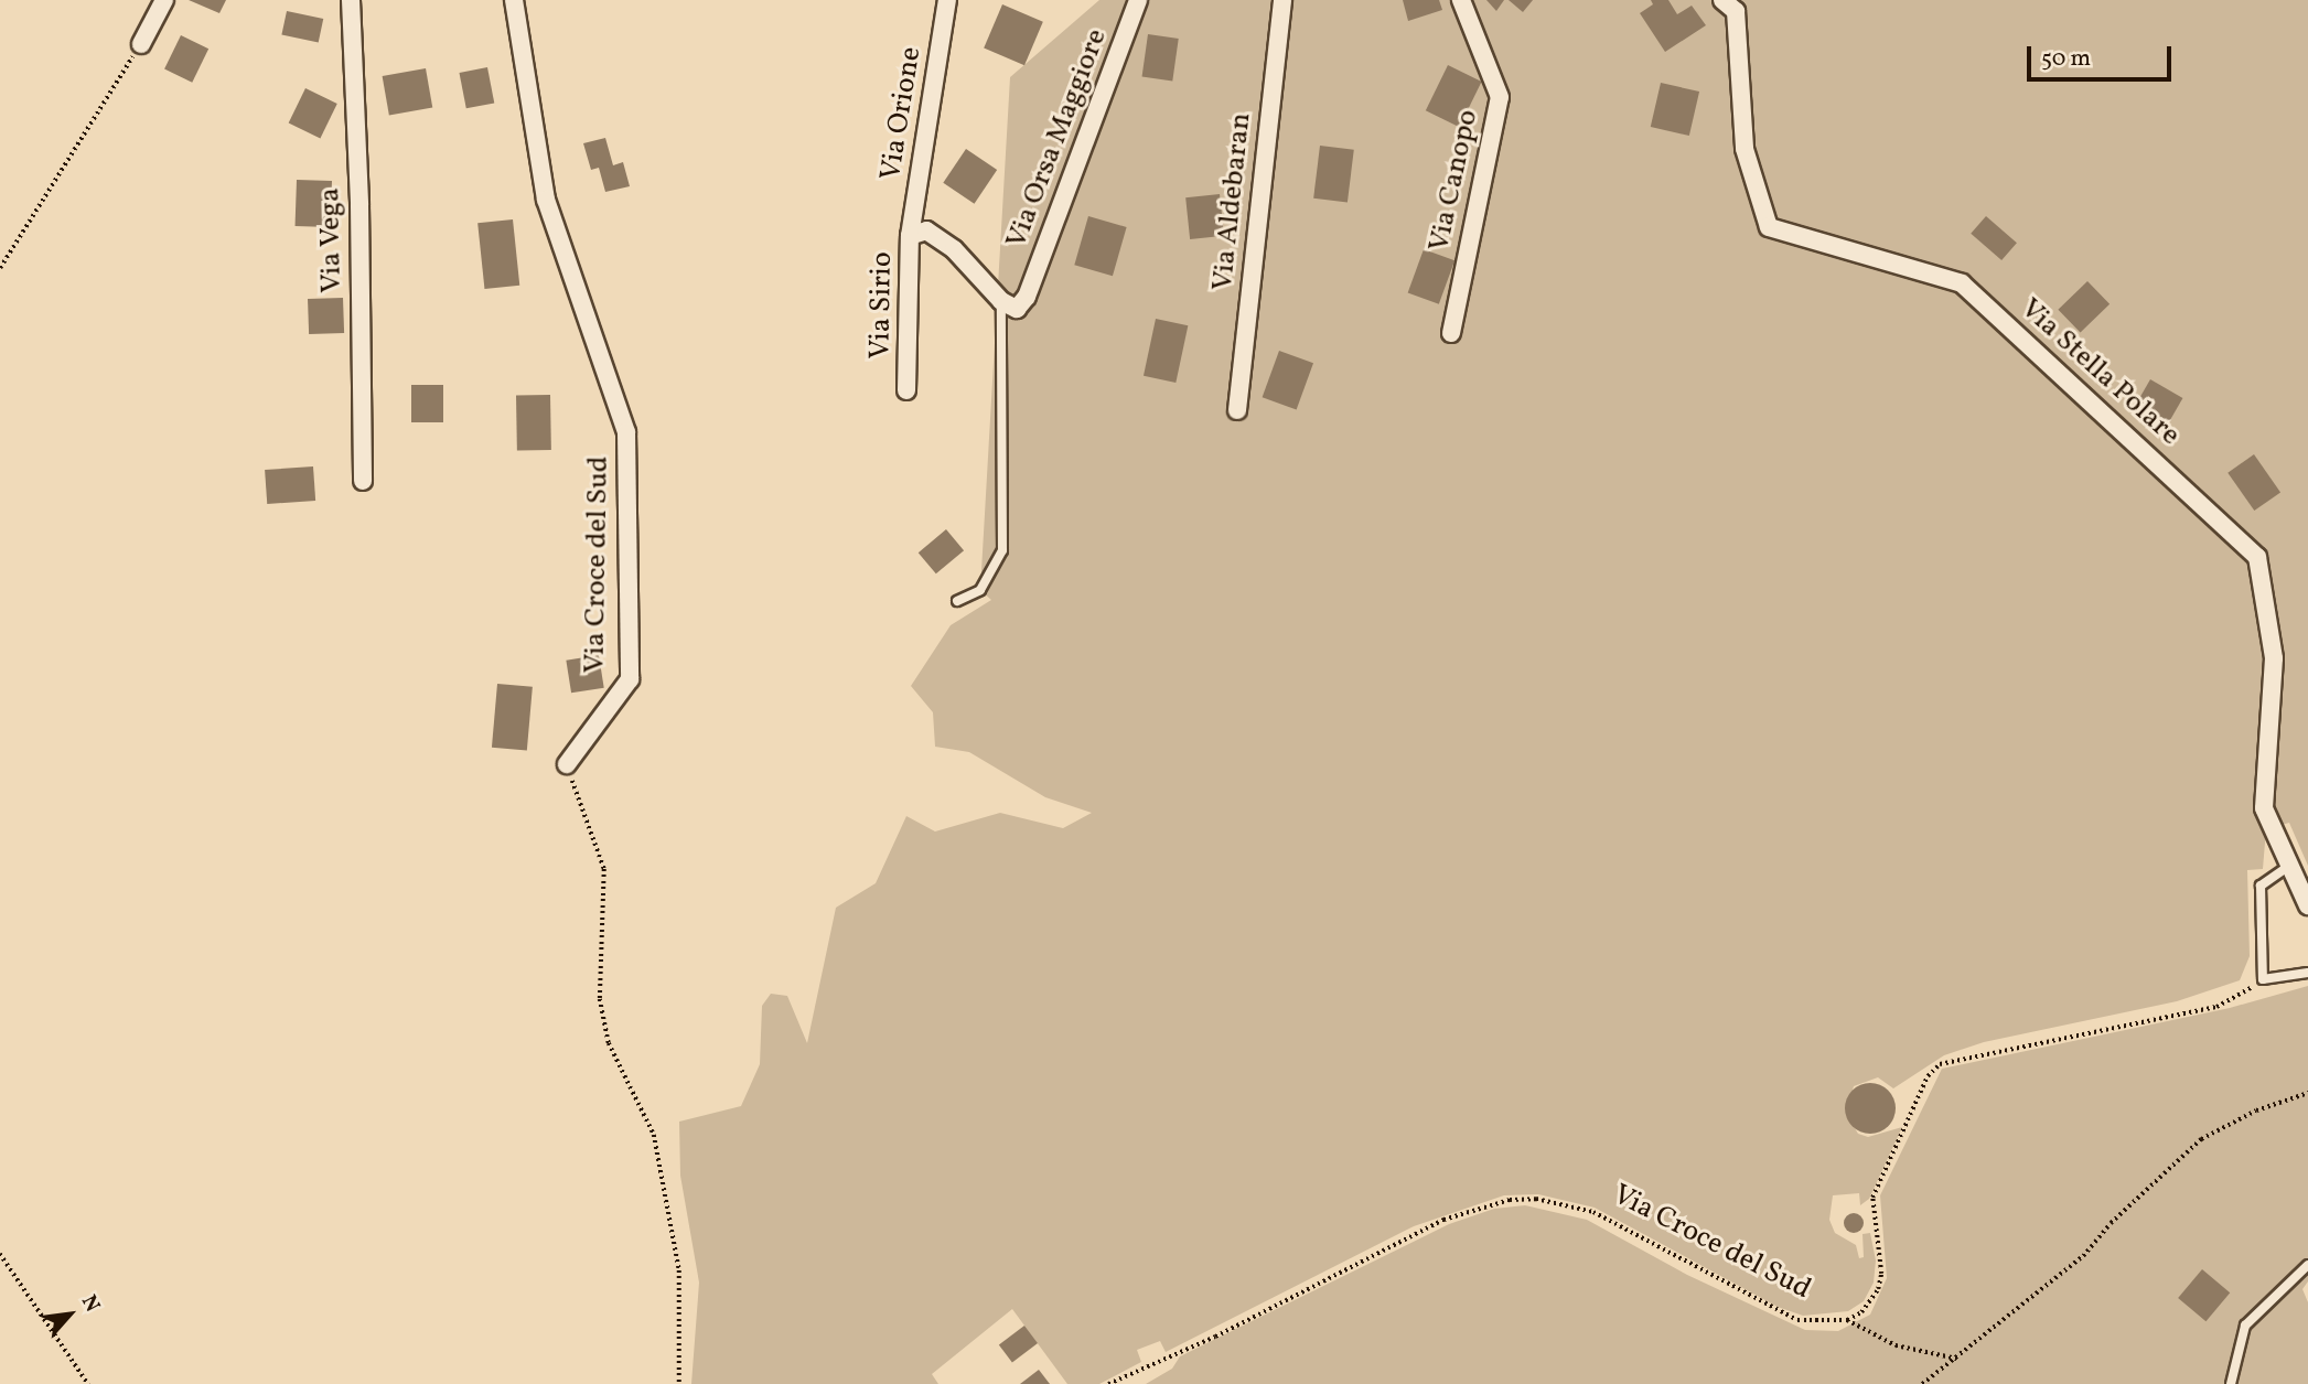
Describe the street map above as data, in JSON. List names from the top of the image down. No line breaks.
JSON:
{"streets":{"street":["Via Orione","Via Orsa Maggiore","Via Canopo","Via Aldebaran","Via Vega","Via Sirio","Via Stella Polare","Via Croce del Sud"]},"crossings":[["Via Orione","Via Sirio"],["Via Orsa Maggiore","Via Sirio"]],"scale_bar":"50 m","north":"top right"}
